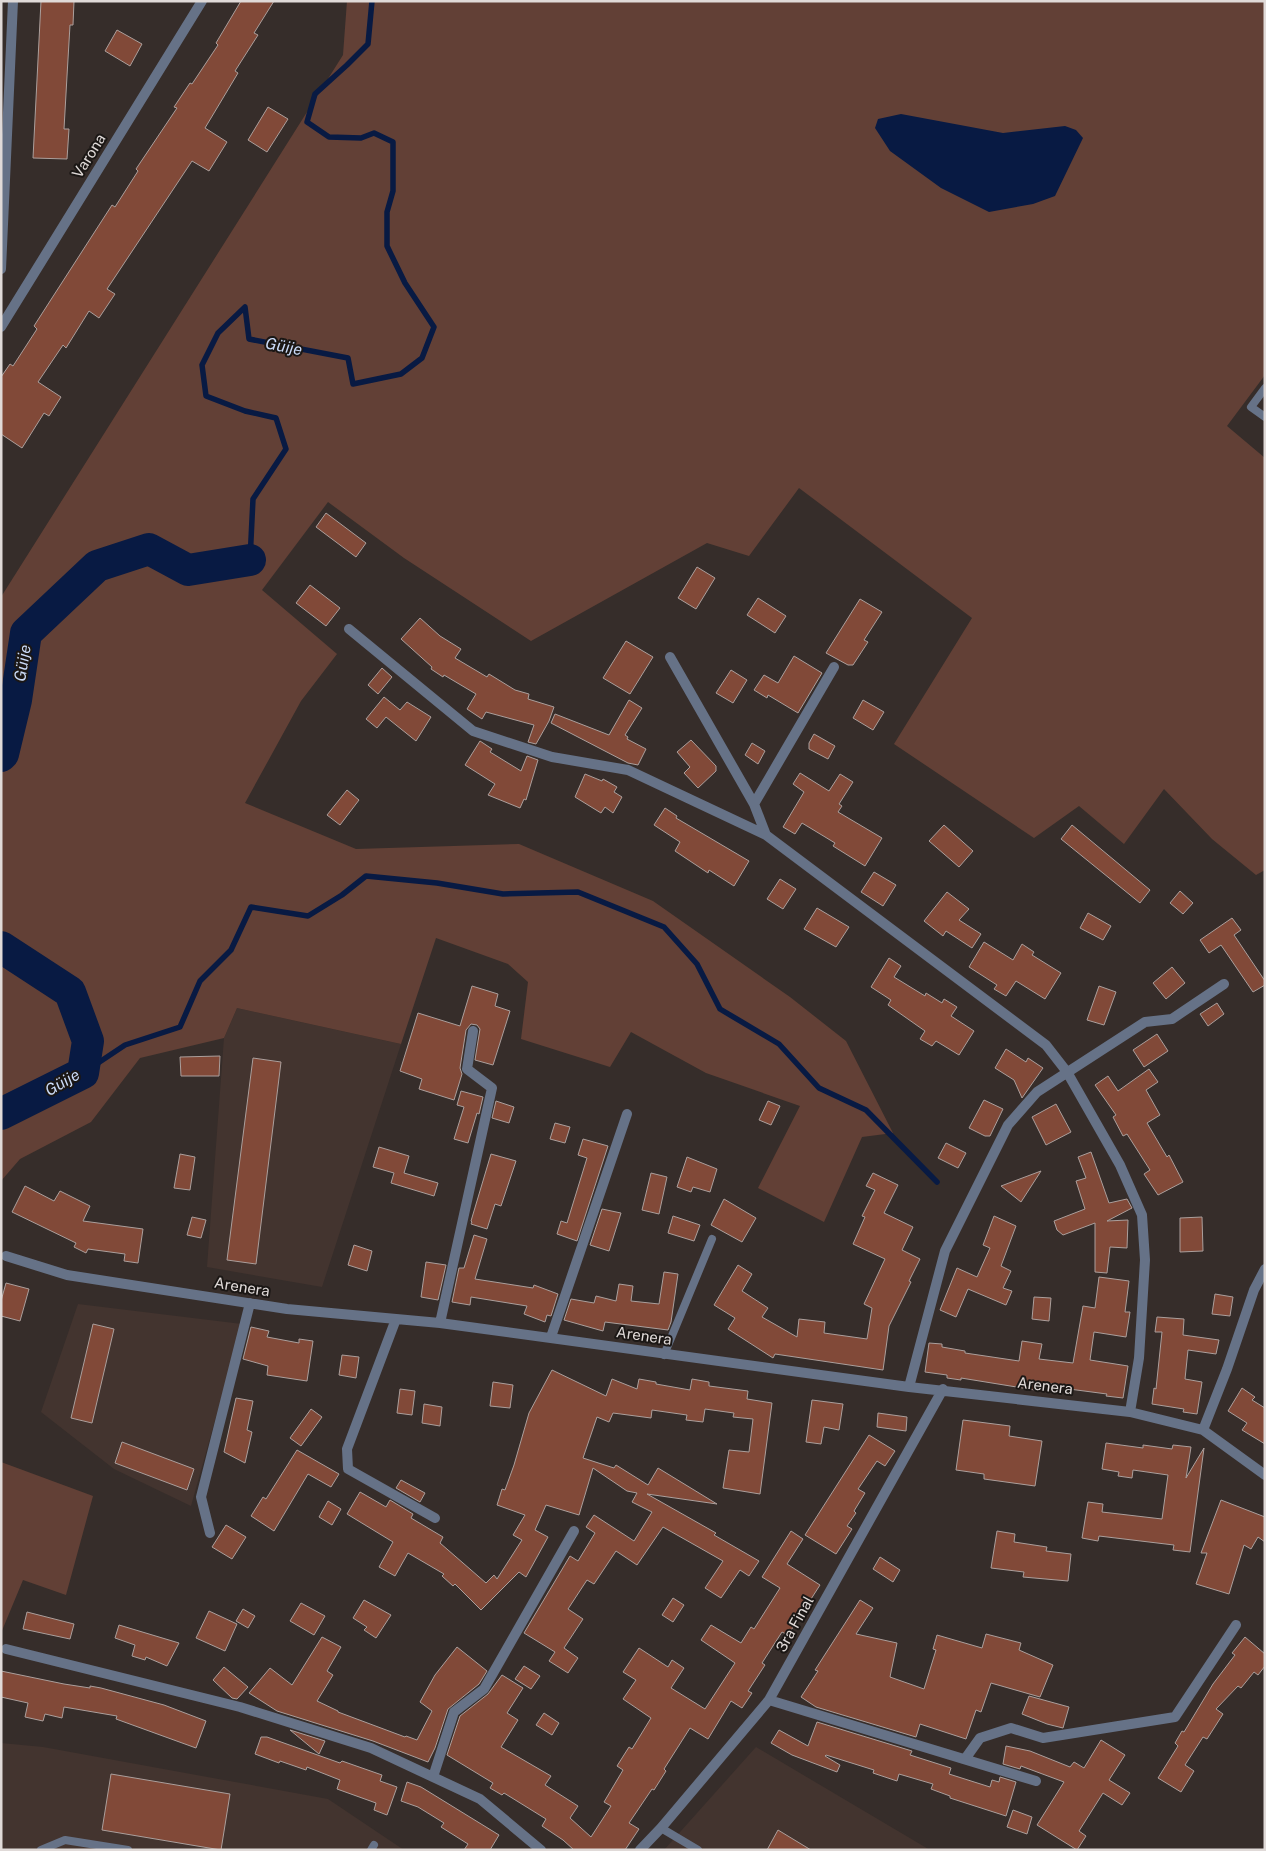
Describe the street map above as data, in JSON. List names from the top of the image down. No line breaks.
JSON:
{"streets":{"street":["Varona","Arenera","3ra Final"]},"crossings":[["Arenera","3ra Final"]],"water":["Güije"]}
